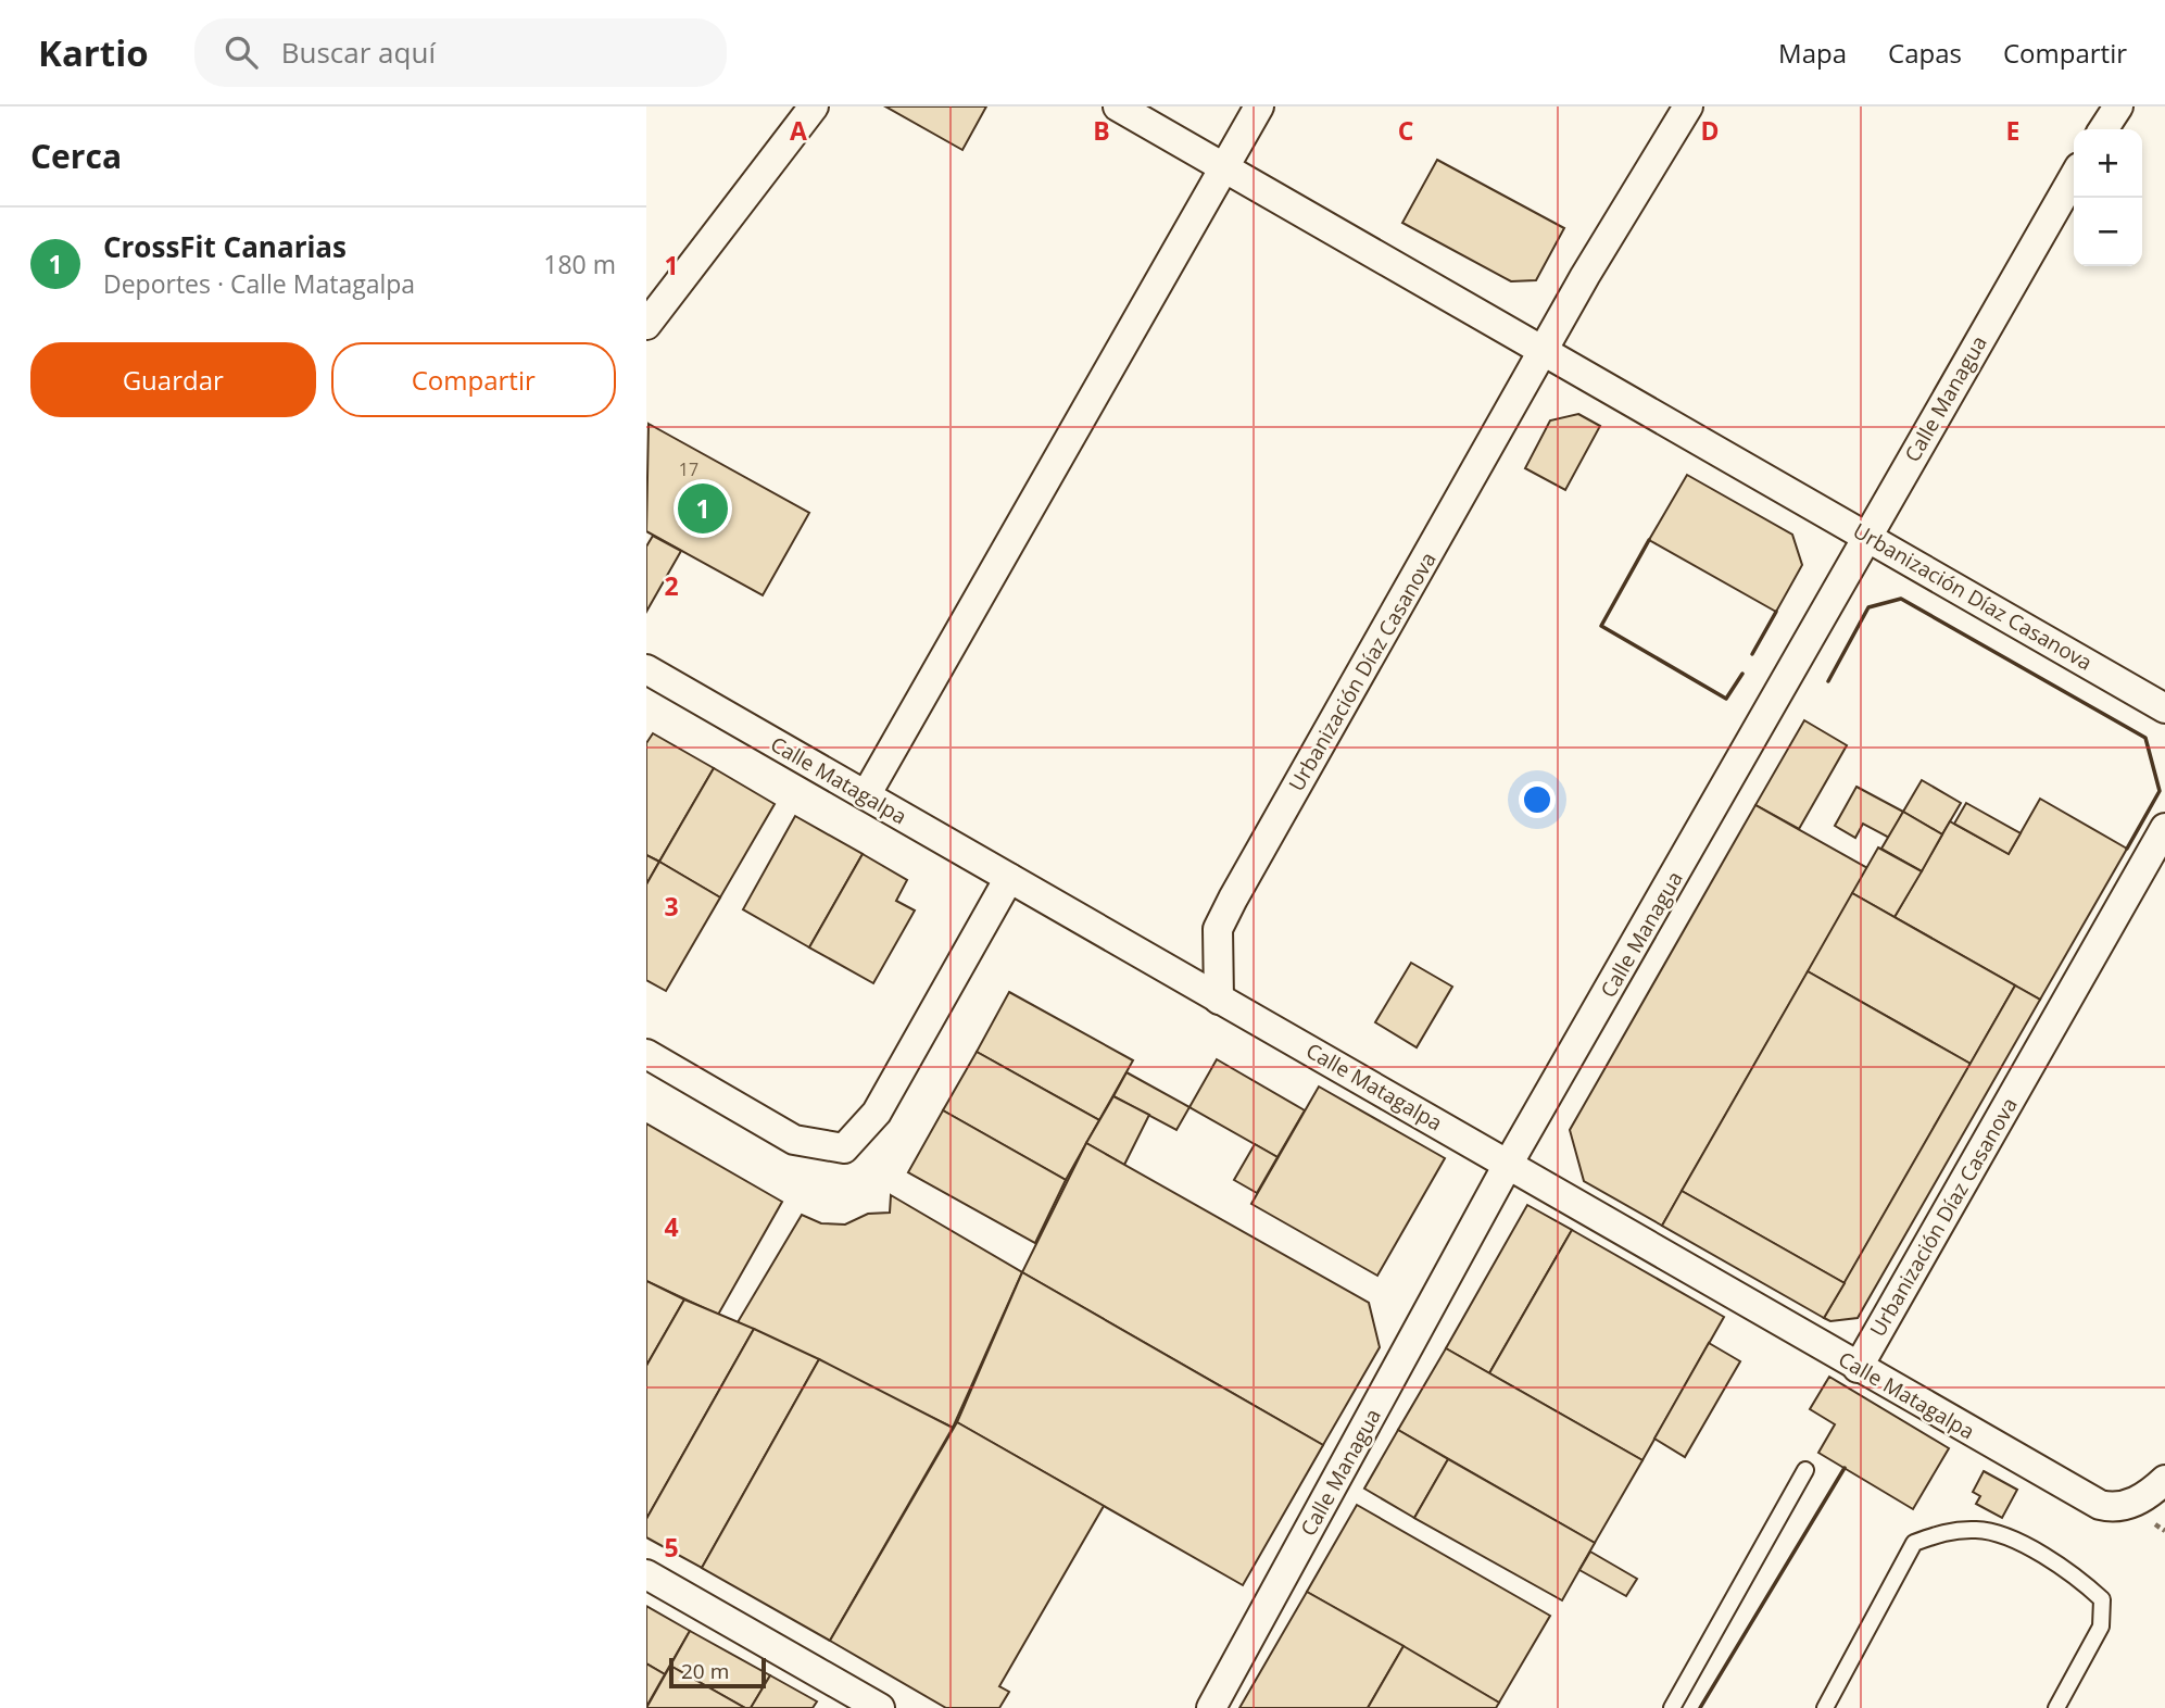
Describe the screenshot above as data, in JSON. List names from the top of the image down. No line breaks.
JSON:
{"streets":{"street":["Calle Managua","Urbanización Díaz Casanova","Calle Matagalpa"]},"crossings":[["Calle Managua","Urbanización Díaz Casanova"],["Calle Managua","Calle Matagalpa"],["Urbanización Díaz Casanova","Calle Matagalpa"]],"house_numbers":["17"],"scale_bar":"20 m","page":{"header":"Kartio","search":"Buscar aquí","nav":["Mapa","Capas","Compartir"],"heading":"Cerca","map_buttons":["+","−"],"list":[{"mark":"1","name":"CrossFit Canarias","note":"Deportes · Calle Matagalpa","value":"180 m"}],"buttons":["Guardar","Compartir"],"pins":"1","scale":"20 m"},"grid":{"columns":["A","B","C","D","E"],"rows":["1","2","3","4","5"]}}
